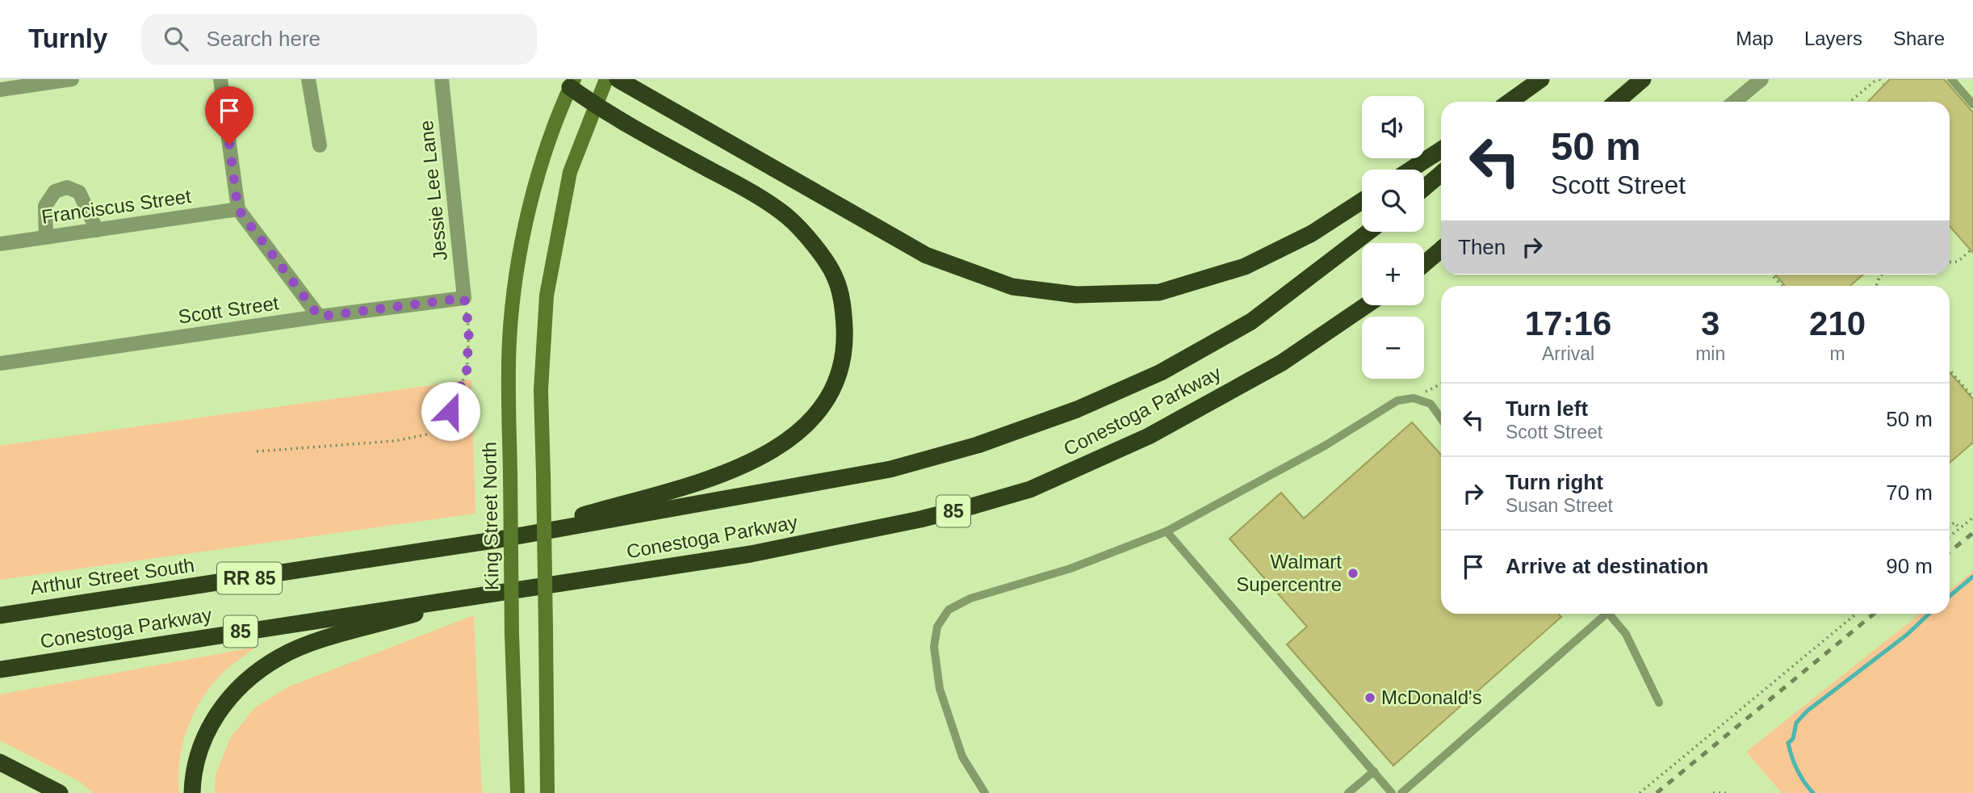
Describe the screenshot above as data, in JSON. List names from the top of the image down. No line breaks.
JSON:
{"streets":{"highway":["Conestoga Parkway","85","Arthur Street South","RR 85"],"main road":["King Street North"],"street":["Jessie Lee Lane","Franciscus Street","Scott Street"]},"crossings":[["Jessie Lee Lane","Scott Street"],["Conestoga Parkway","Arthur Street South"]],"places":["Walmart Supercentre","McDonald's"],"page":{"header":"Turnly","search":"Search here","nav":["Map","Layers","Share"],"map_buttons":["+","−"],"turn":["50 m","Scott Street"],"then":"Then","eta":["17:16","Arrival","3","min","210","m"],"list":[{"name":"Turn left","note":"Scott Street","value":"50 m"},{"name":"Turn right","note":"Susan Street","value":"70 m"},{"name":"Arrive at destination","value":"90 m"}]}}
